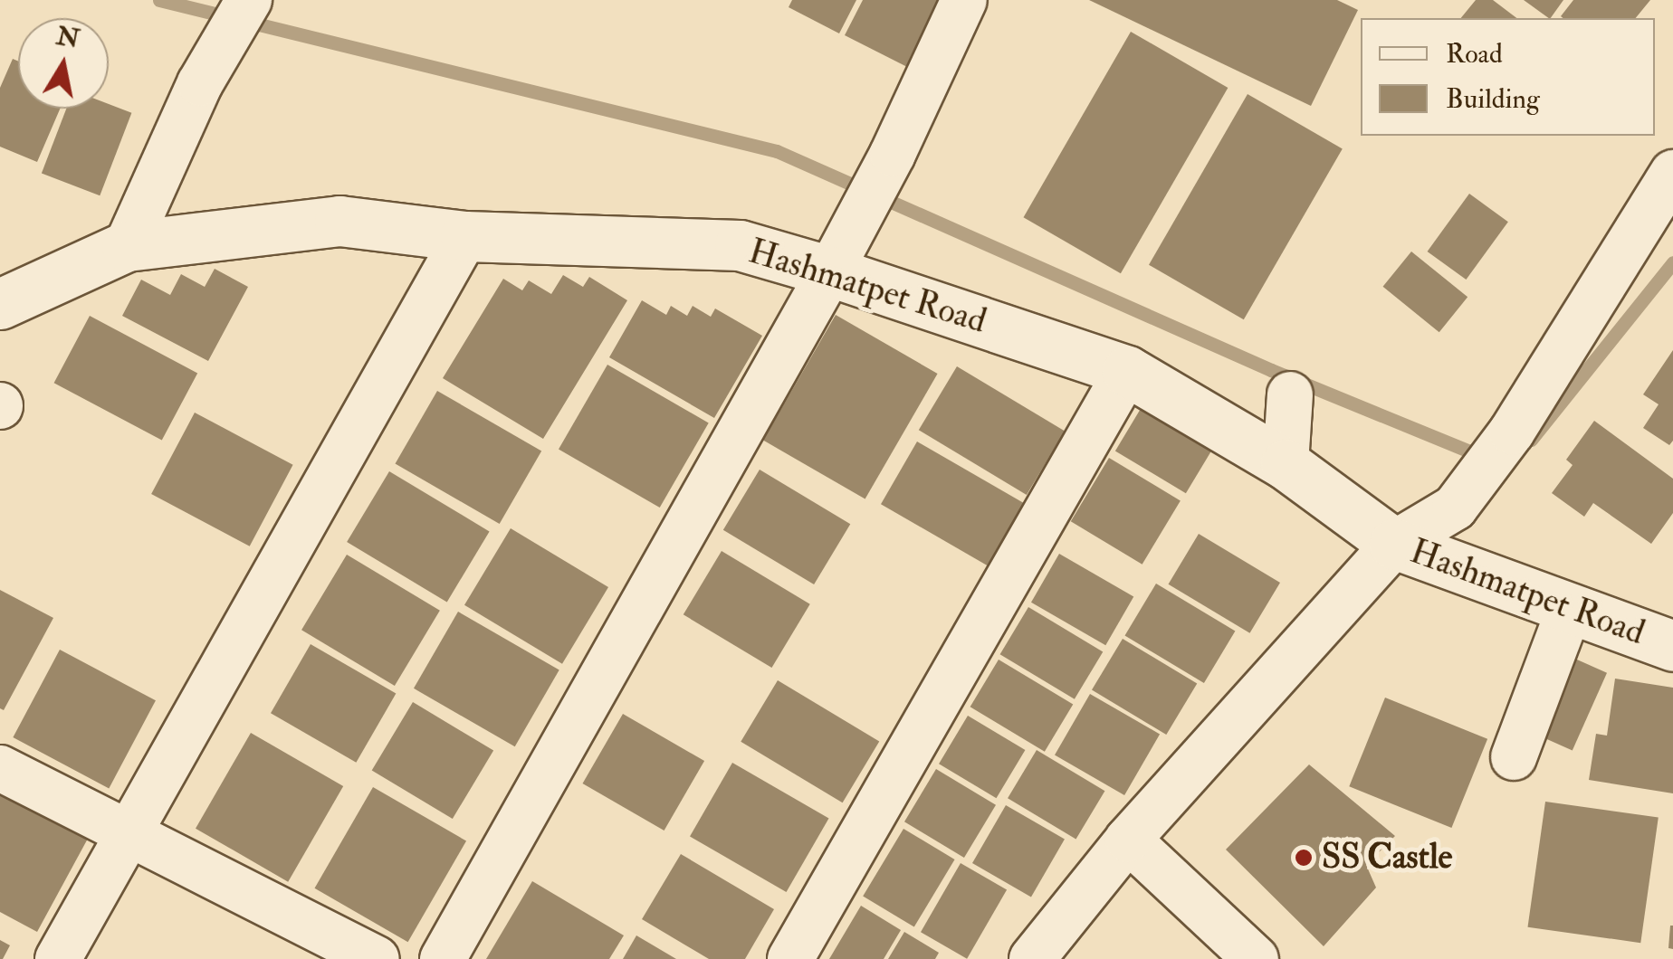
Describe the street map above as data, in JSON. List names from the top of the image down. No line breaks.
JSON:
{"streets":{"main road":["Hashmatpet Road"]},"places":["SS Castle"],"legend":["Road","Building"],"north":"top"}
